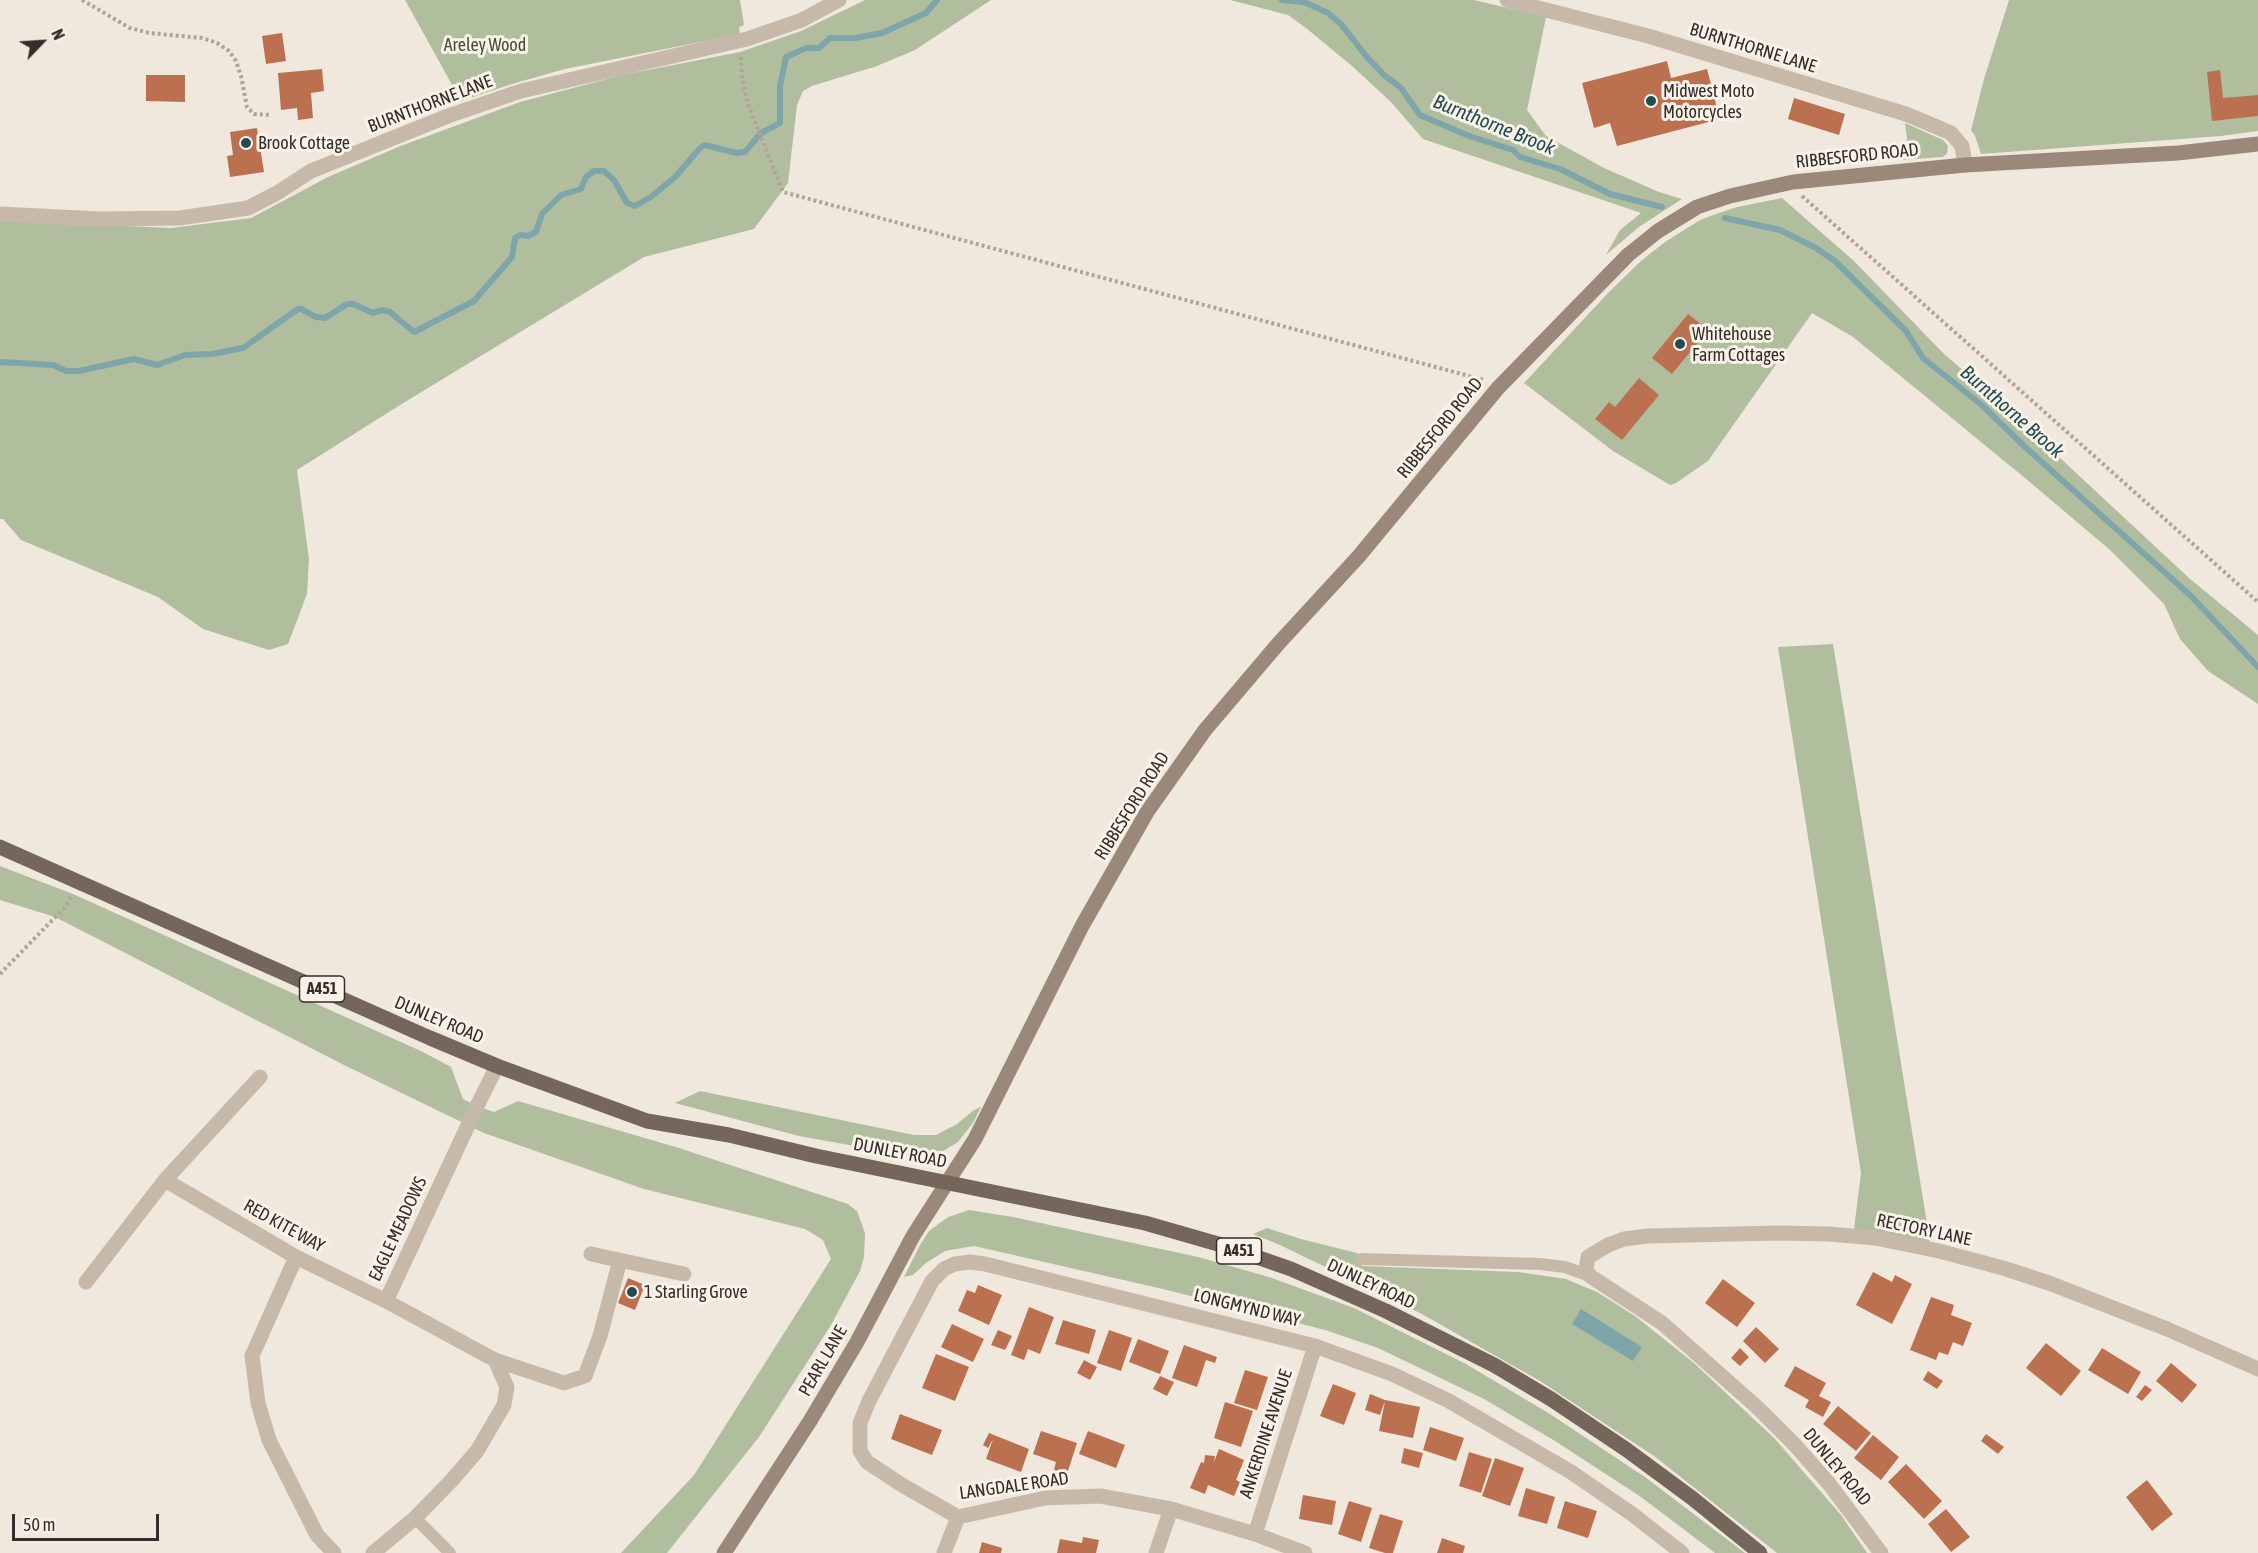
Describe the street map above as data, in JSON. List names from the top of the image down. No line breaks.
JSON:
{"streets":{"main road":["RIBBESFORD ROAD","A451","DUNLEY ROAD","PEARL LANE"],"street":["BURNTHORNE LANE","RED KITE WAY","EAGLE MEADOWS","RECTORY LANE","LONGMYND WAY","ANKERDINE AVENUE","LANGDALE ROAD"]},"crossings":[["BURNTHORNE LANE","RIBBESFORD ROAD"],["RIBBESFORD ROAD","DUNLEY ROAD"],["RIBBESFORD ROAD","PEARL LANE"],["DUNLEY ROAD","EAGLE MEADOWS"],["DUNLEY ROAD","RECTORY LANE"],["DUNLEY ROAD","PEARL LANE"],["RED KITE WAY","EAGLE MEADOWS"],["LONGMYND WAY","ANKERDINE AVENUE"],["LONGMYND WAY","LANGDALE ROAD"],["ANKERDINE AVENUE","LANGDALE ROAD"]],"water":["Burnthorne Brook"],"parks":["Areley Wood"],"places":["Midwest Moto Motorcycles","Brook Cottage","Whitehouse Farm Cottages","1 Starling Grove"],"scale_bar":"50 m","north":"top right"}
